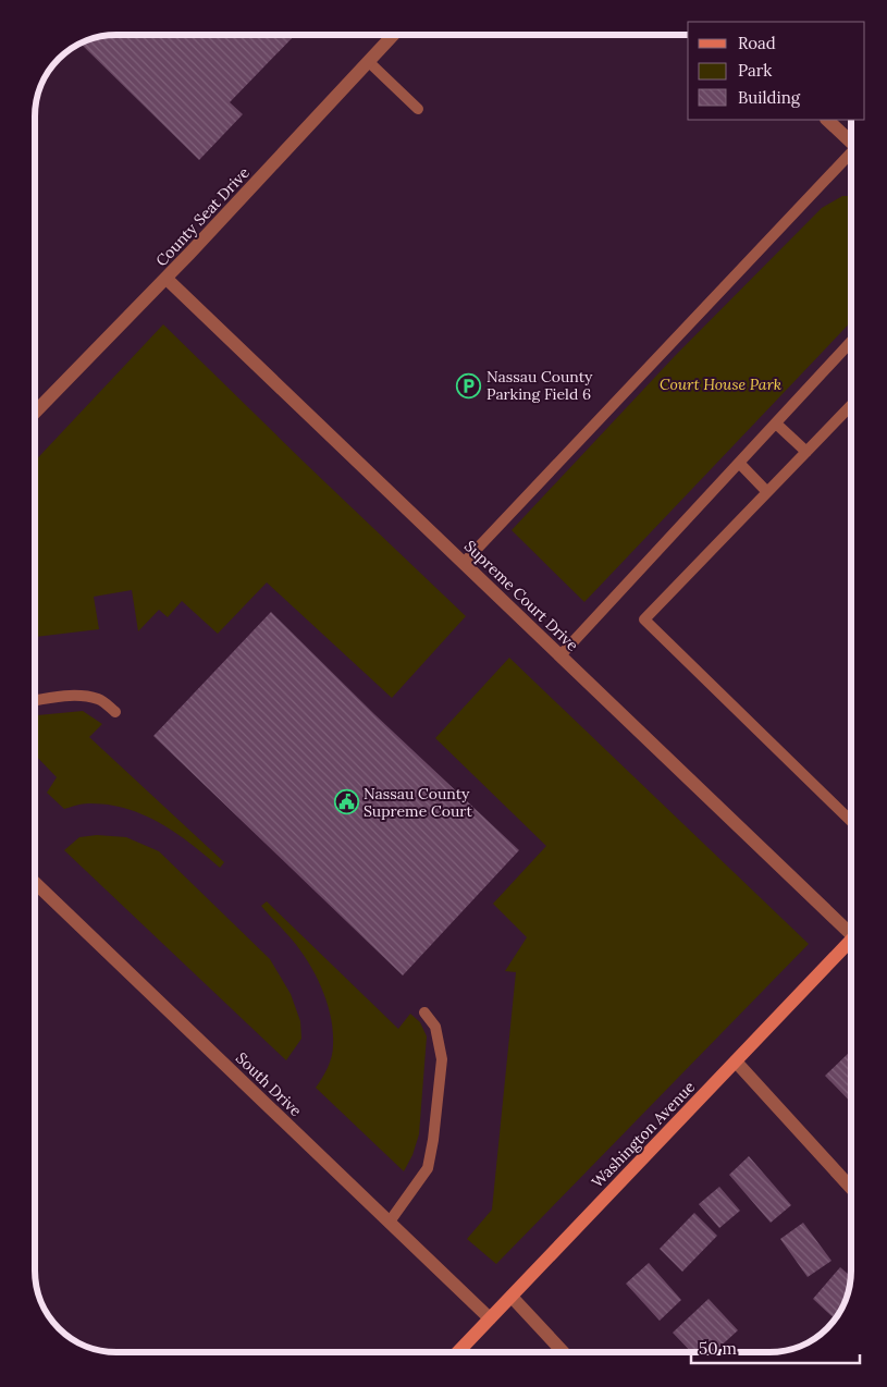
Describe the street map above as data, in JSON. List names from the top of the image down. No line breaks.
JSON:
{"streets":{"main road":["Washington Avenue"],"street":["County Seat Drive","Supreme Court Drive","South Drive"]},"crossings":[["County Seat Drive","Supreme Court Drive"],["South Drive","Washington Avenue"]],"parks":["Court House Park"],"places":{"parking":["Nassau County Parking Field 6"],"public building":["Nassau County Supreme Court"]},"legend":["Road","Park","Building"],"scale_bar":"50 m"}
